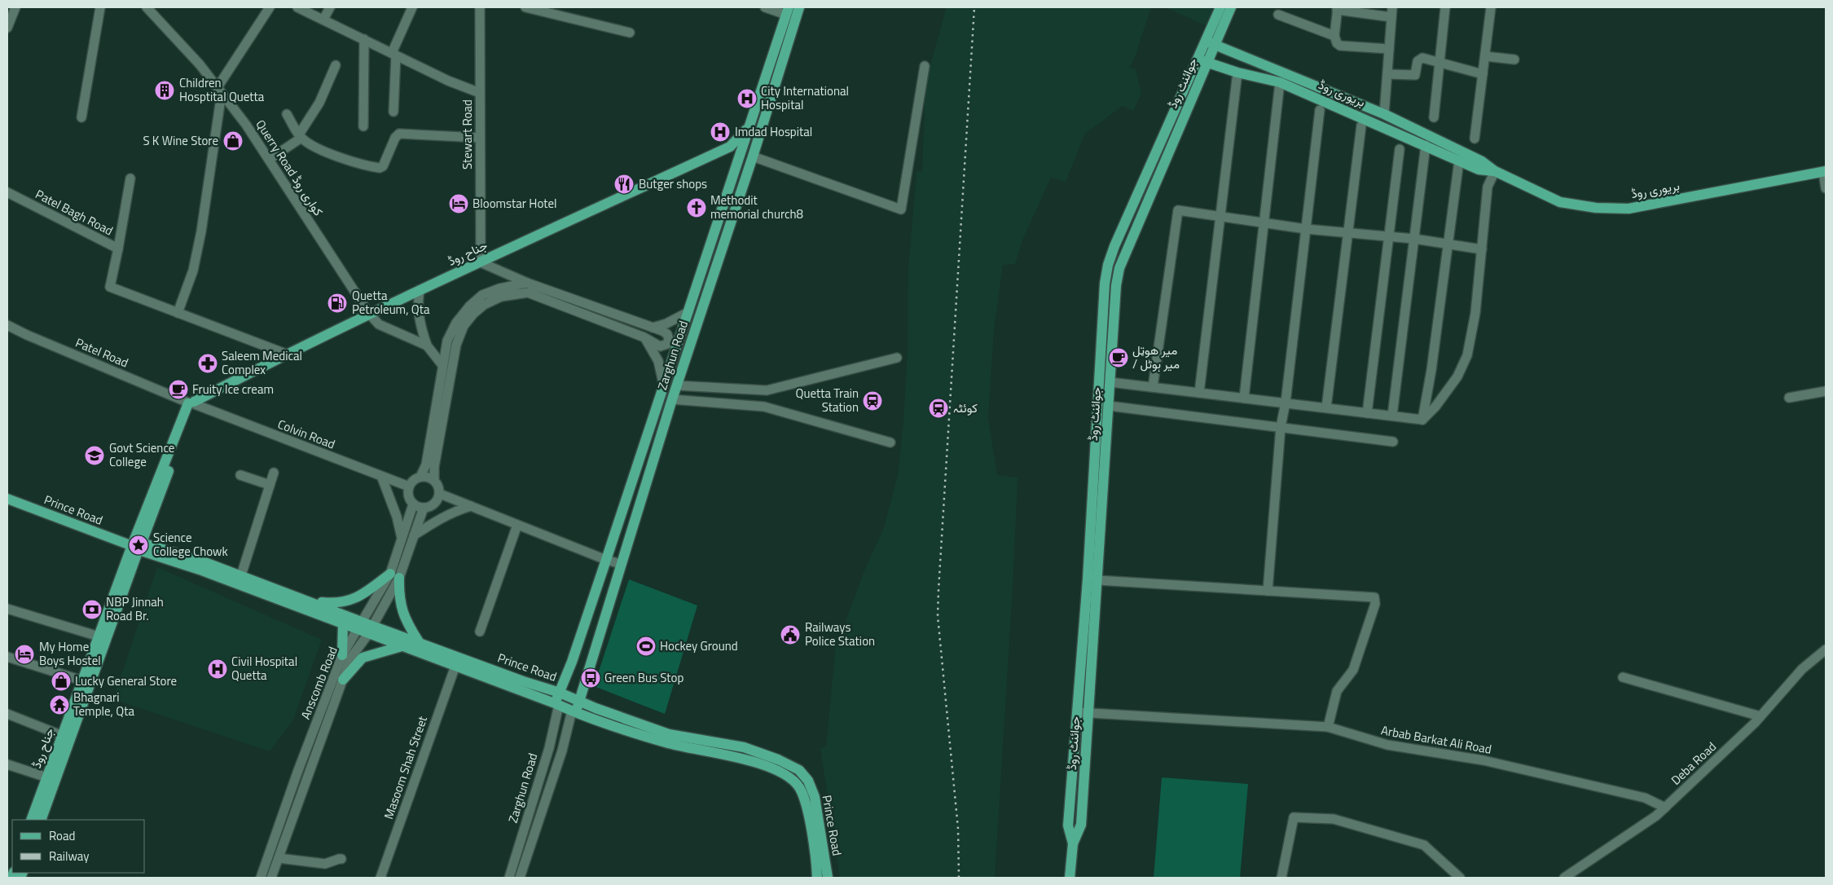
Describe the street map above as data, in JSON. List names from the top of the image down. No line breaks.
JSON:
{"streets":{"main road":["جوائنٹ روڈ","بریوری روڈ","جناح روڈ","Zarghun Road","Prince Road"],"street":["Stewart Road","Querry Road کواری روڈ","Patel Bagh Road","Patel Road","Colvin Road","Anscomb Road","Arbab Barkat Ali Road","Deba Road","Masoom Shah Street"]},"crossings":[["جوائنٹ روڈ","بریوری روڈ"],["جوائنٹ روڈ","Arbab Barkat Ali Road"],["Stewart Road","جناح روڈ"],["Querry Road کواری روڈ","جناح روڈ"],["Patel Bagh Road","جناح روڈ"],["جناح روڈ","Patel Road"],["جناح روڈ","Zarghun Road"],["جناح روڈ","Colvin Road"],["جناح روڈ","Prince Road"],["Patel Road","Colvin Road"],["Zarghun Road","Prince Road"],["Colvin Road","Anscomb Road"],["Prince Road","Anscomb Road"],["Prince Road","Masoom Shah Street"],["Arbab Barkat Ali Road","Deba Road"]],"places":{"building":["Children Hosptital Quetta"],"hospital":["City International Hospital","Imdad Hospital","Civil Hospital Quetta"],"shop":["S K Wine Store","Lucky General Store"],"restaurant":["Butger shops"],"hotel":["Bloomstar Hotel","My Home Boys Hostel"],"church":["Methodit memorial church8"],"fuel station":["Quetta Petroleum, Qta"],"cafe":["میر هوټل / میر ہوٹل","Fruity Ice cream"],"pharmacy":["Saleem Medical Complex"],"station":["Quetta Train Station","کوئٹہ"],"school or university":["Govt Science College"],"place":["Science College Chowk"],"bank":["NBP Jinnah Road Br."],"public building":["Railways Police Station"],"sports":["Hockey Ground"],"bus stop":["Green Bus Stop"],"temple":["Bhagnari Temple, Qta"]},"legend":["Road","Railway"]}
